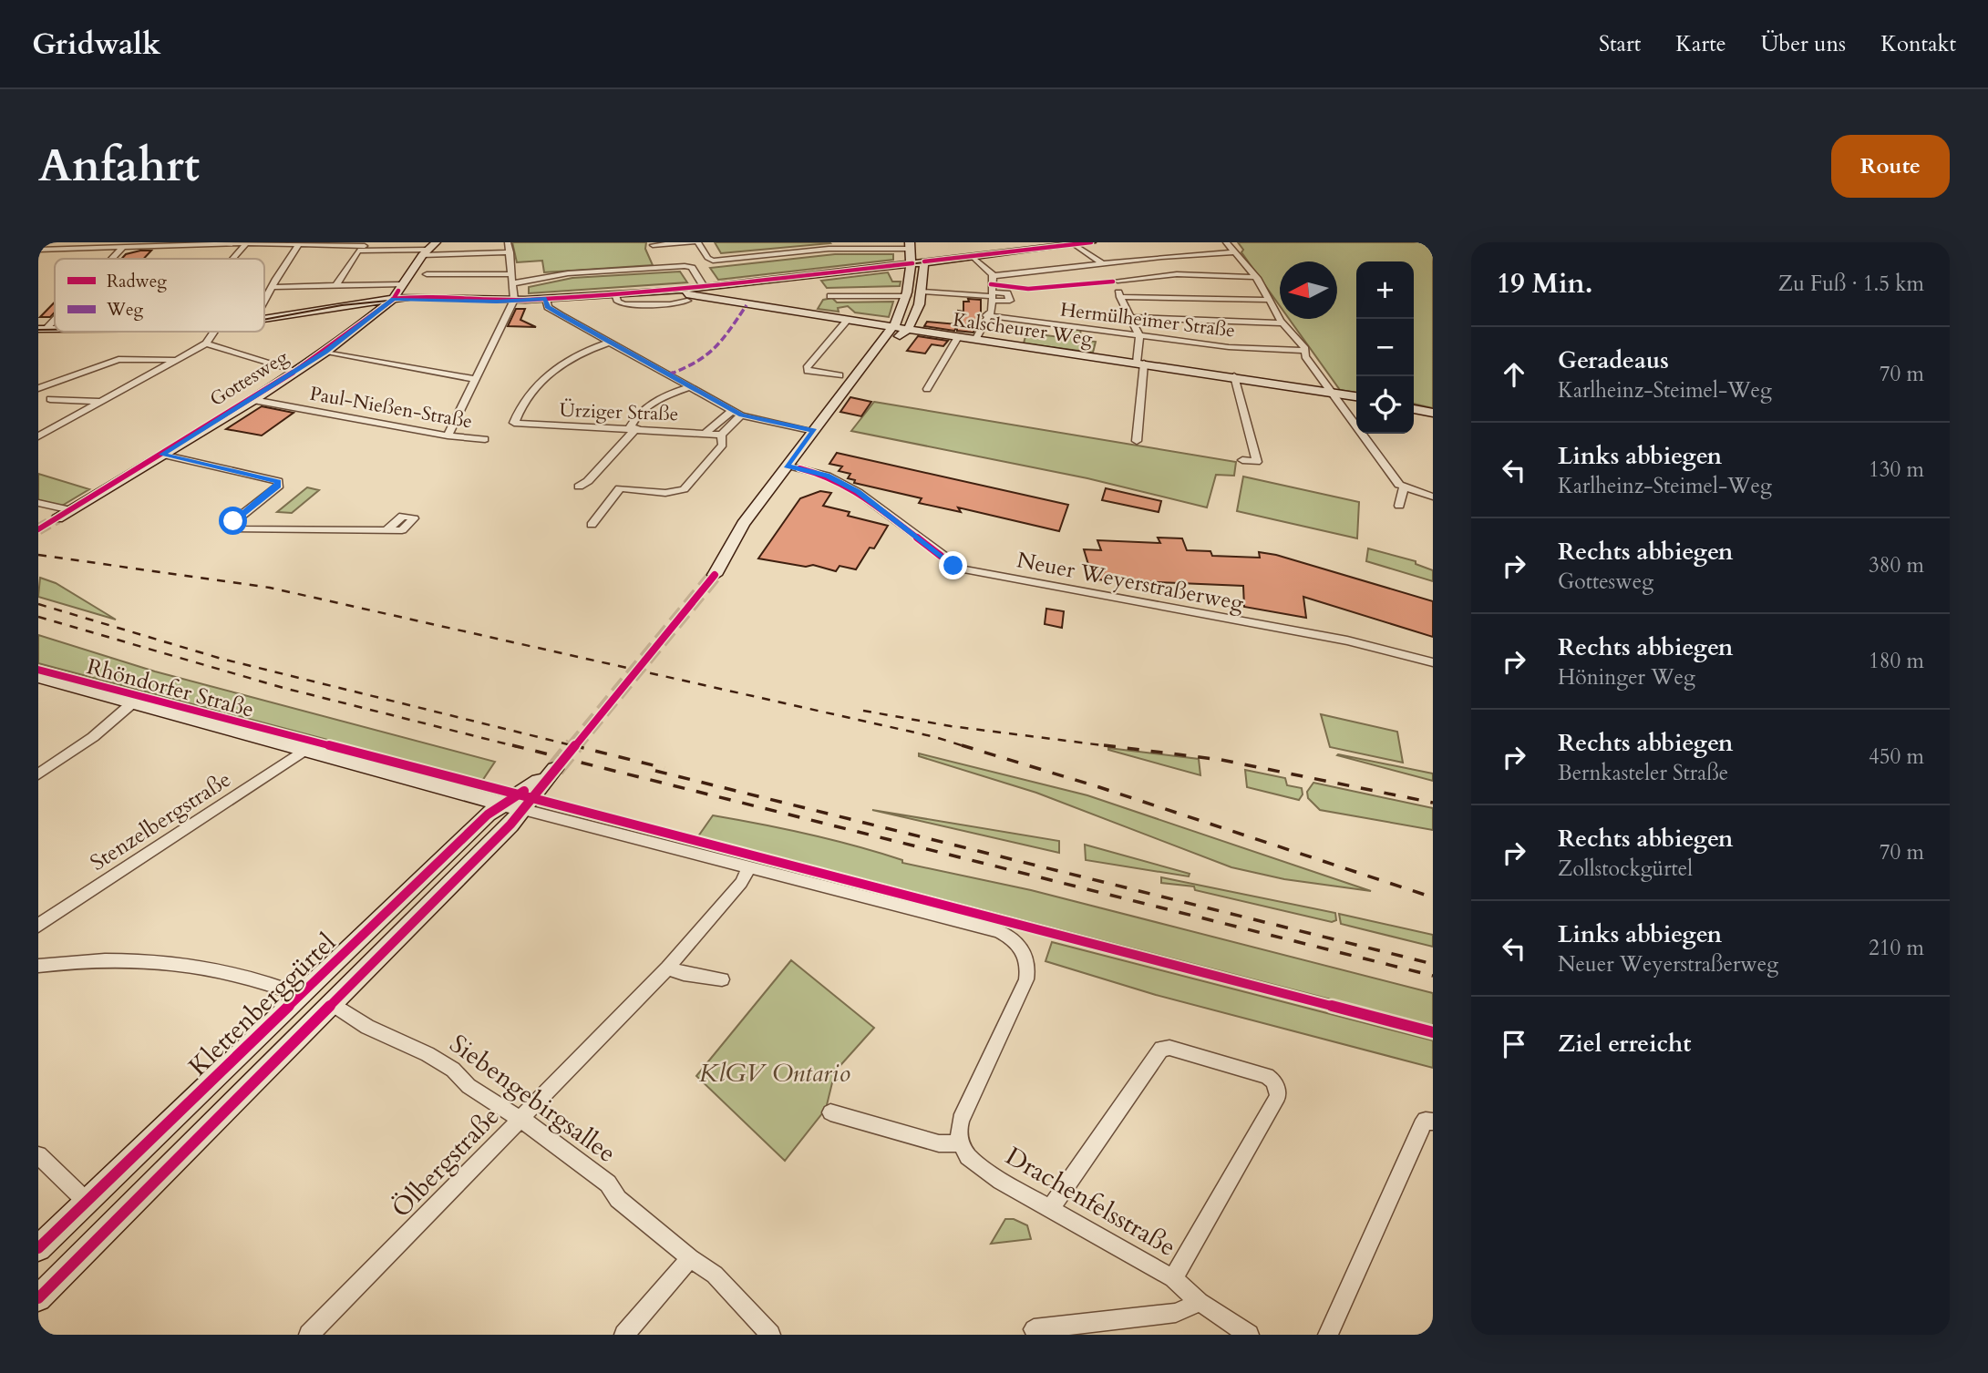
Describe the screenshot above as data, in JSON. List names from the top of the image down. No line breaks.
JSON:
{"streets":{"street":["Hermülheimer Straße","Kalscheurer Weg","Gottesweg","Paul-Nießen-Straße","Ürziger Straße","Neuer Weyerstraßerweg","Rhöndorfer Straße","Stenzelbergstraße","Klettenberggürtel","Siebengebirgsallee","Ölbergstraße","Drachenfelsstraße"]},"crossings":[["Gottesweg","Paul-Nießen-Straße"],["Rhöndorfer Straße","Stenzelbergstraße"],["Rhöndorfer Straße","Klettenberggürtel"],["Rhöndorfer Straße","Ölbergstraße"],["Rhöndorfer Straße","Drachenfelsstraße"],["Klettenberggürtel","Siebengebirgsallee"],["Siebengebirgsallee","Ölbergstraße"]],"parks":["KlGV Ontario"],"legend":["Radweg","Weg"],"north":"left","page":{"header":"Gridwalk","nav":["Start","Karte","Über uns","Kontakt"],"buttons":"Route","title":"Anfahrt","heading":["19 Min.","Zu Fuß · 1.5 km"],"map_buttons":["+","−"],"list":[["Geradeaus","Karlheinz-Steimel-Weg","70 m"],["Links abbiegen","Karlheinz-Steimel-Weg","130 m"],["Rechts abbiegen","Gottesweg","380 m"],["Rechts abbiegen","Höninger Weg","180 m"],["Rechts abbiegen","Bernkasteler Straße","450 m"],["Rechts abbiegen","Zollstockgürtel","70 m"],["Links abbiegen","Neuer Weyerstraßerweg","210 m"],"Ziel erreicht"]}}
